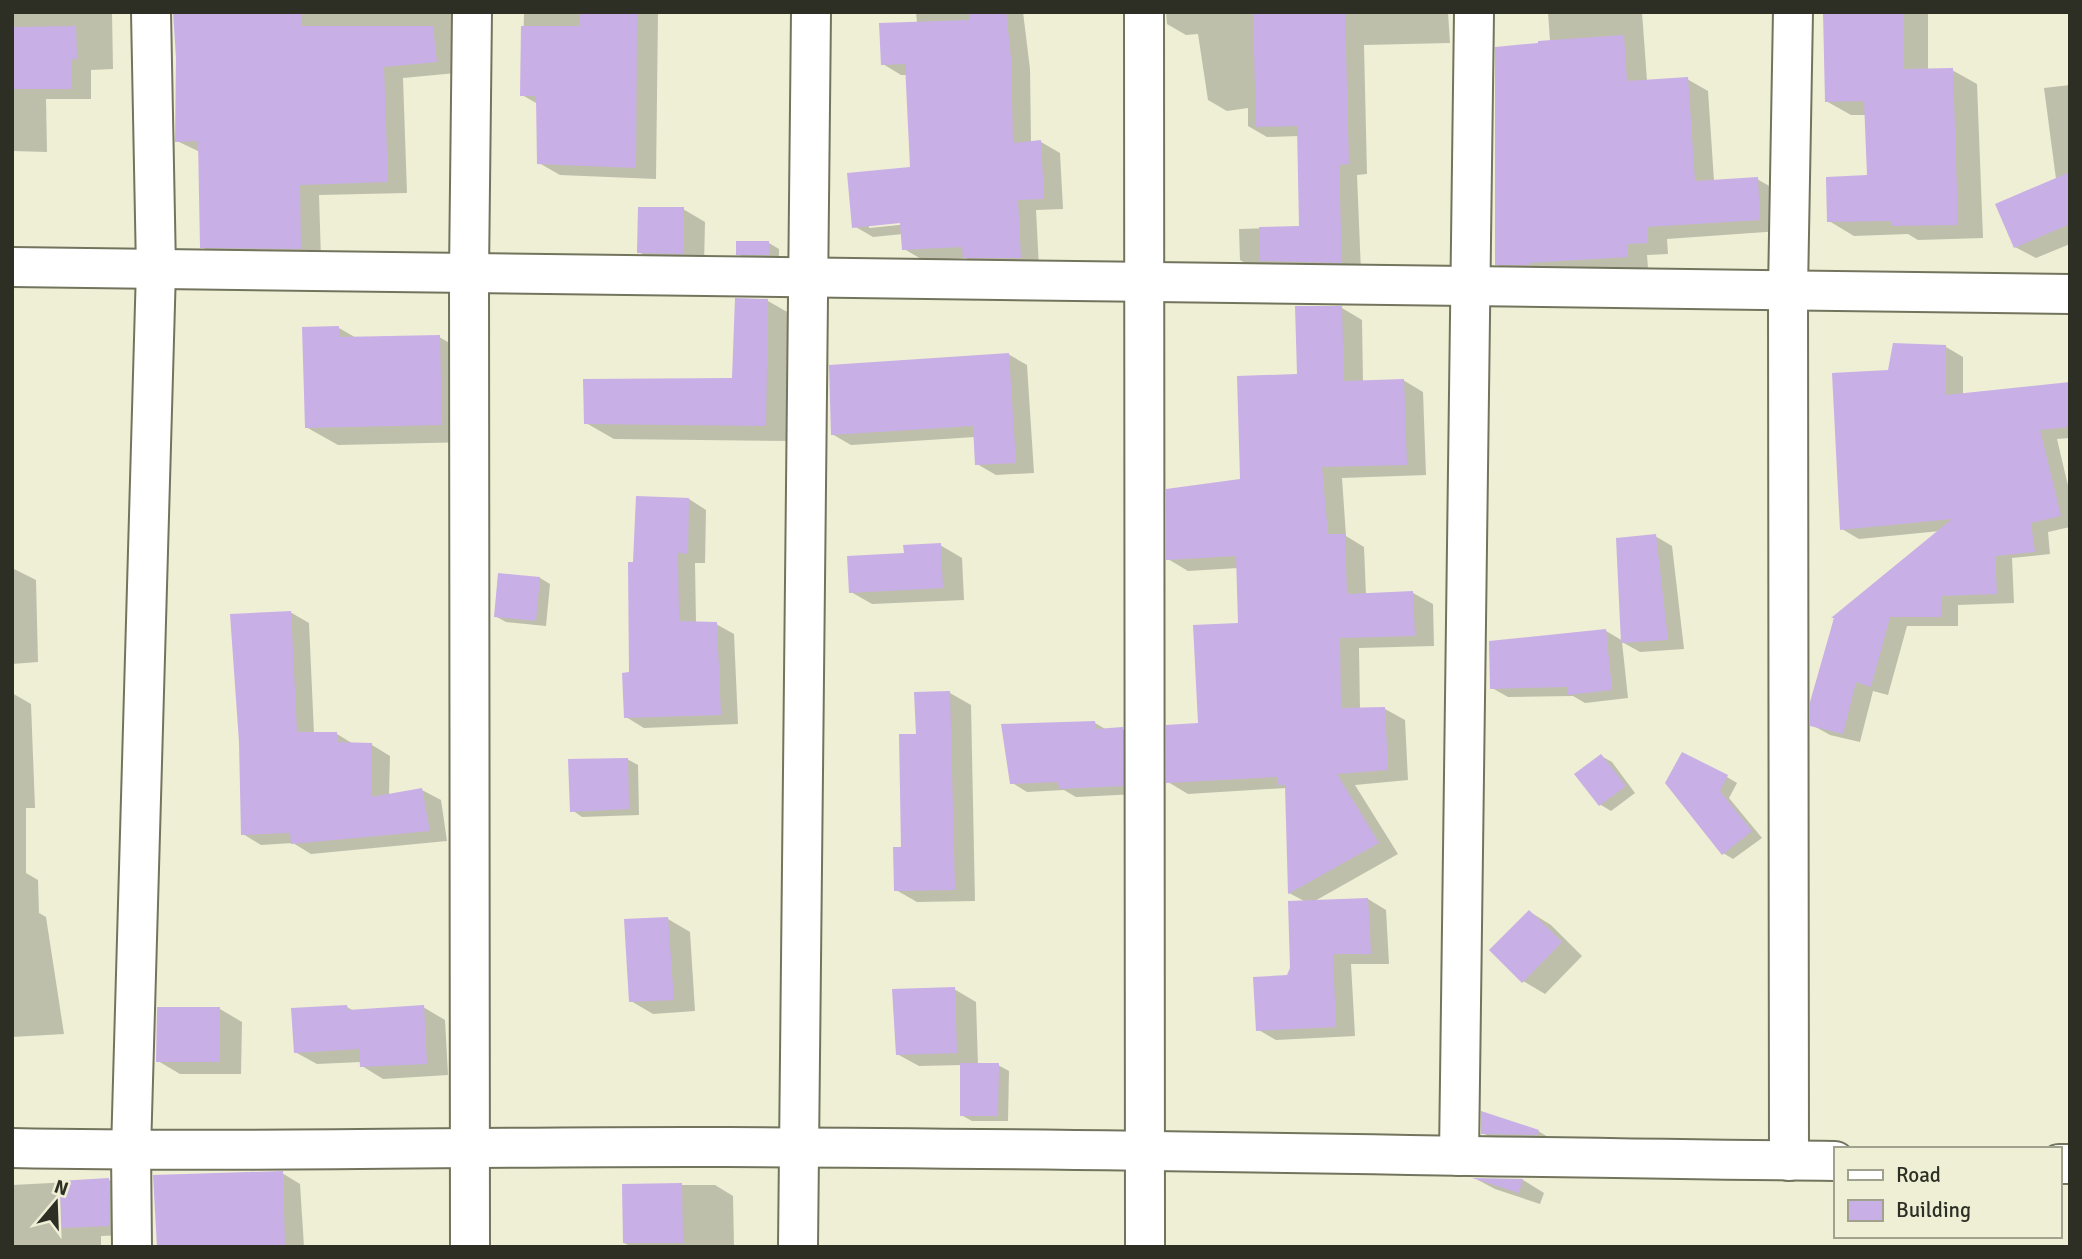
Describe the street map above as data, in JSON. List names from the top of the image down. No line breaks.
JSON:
{"legend":["Road","Building"],"north":"top"}
